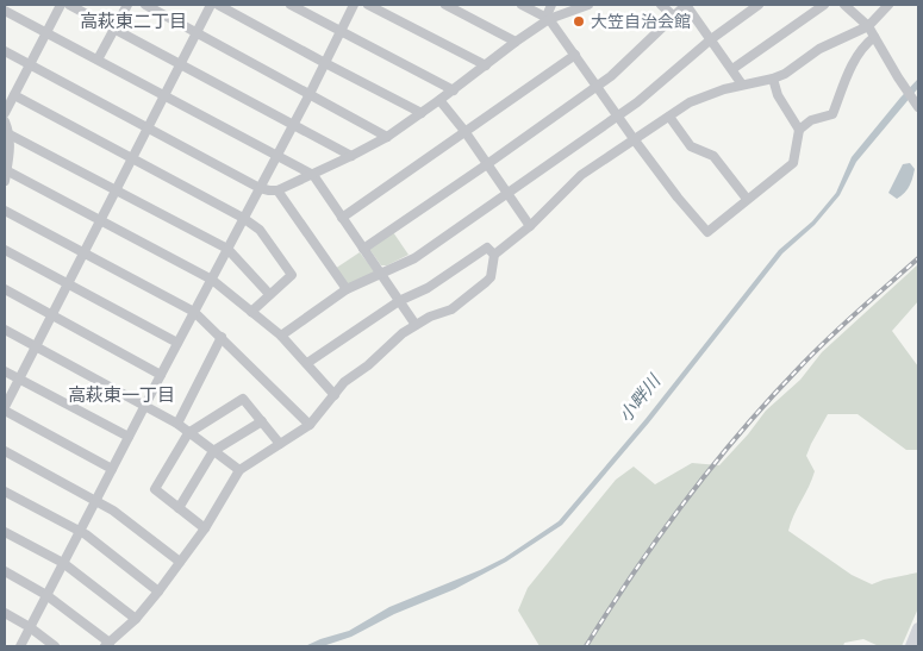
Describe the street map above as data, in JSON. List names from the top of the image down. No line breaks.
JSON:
{"districts":["高萩東二丁目","高萩東一丁目"],"water":["小畔川"],"places":["大笠自治会館"]}
